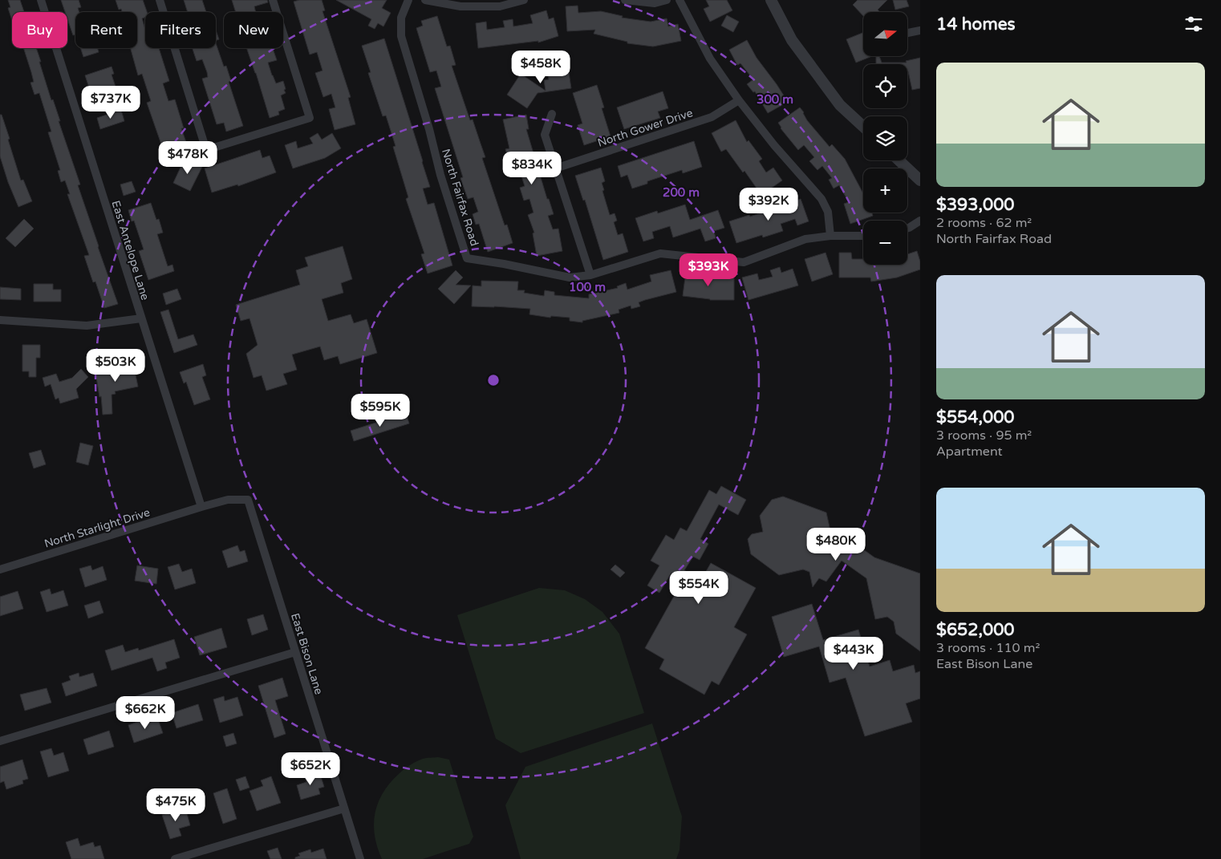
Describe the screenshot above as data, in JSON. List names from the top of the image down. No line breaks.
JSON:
{"streets":{"street":["North Gower Drive","North Fairfax Road","East Antelope Lane","North Starlight Drive","East Bison Lane"]},"crossings":[["East Antelope Lane","North Starlight Drive"],["East Antelope Lane","East Bison Lane"],["North Starlight Drive","East Bison Lane"]],"north":"right","page":{"heading":"14 homes","map_buttons":["+","−"],"chip":["Buy","Rent","Filters","New"],"list":[{"name":"$393,000","note":"2 rooms · 62 m² · North Fairfax Road"},{"name":"$554,000","note":"3 rooms · 95 m² · Apartment"},{"name":"$652,000","note":"3 rooms · 110 m² · East Bison Lane"}],"price":["$458K","$737K","$478K","$834K","$392K","$393K","$503K","$595K","$480K","$554K","$443K","$662K","$652K","$475K"]},"rings":["300 m","200 m","100 m"]}
